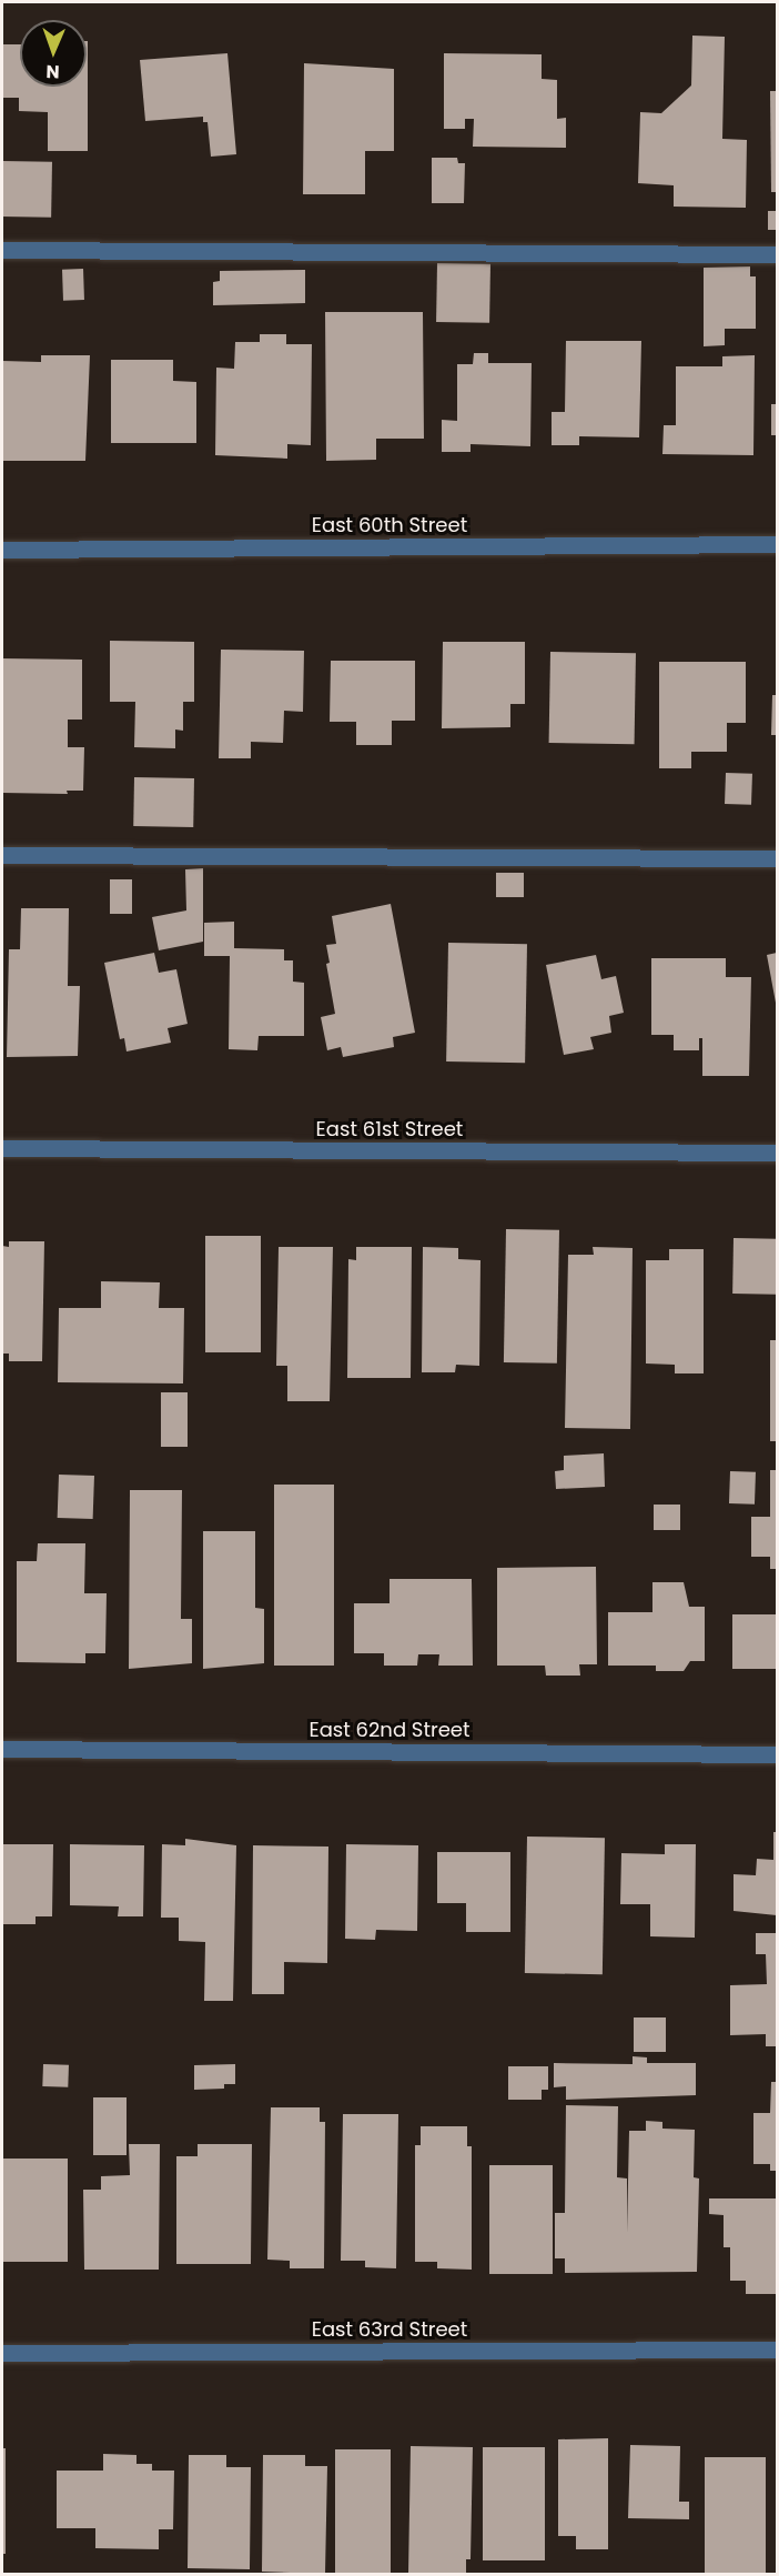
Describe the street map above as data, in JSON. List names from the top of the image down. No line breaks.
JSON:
{"streets":{"street":["East 60th Street","East 61st Street","East 62nd Street","East 63rd Street"]},"north":"bottom"}
